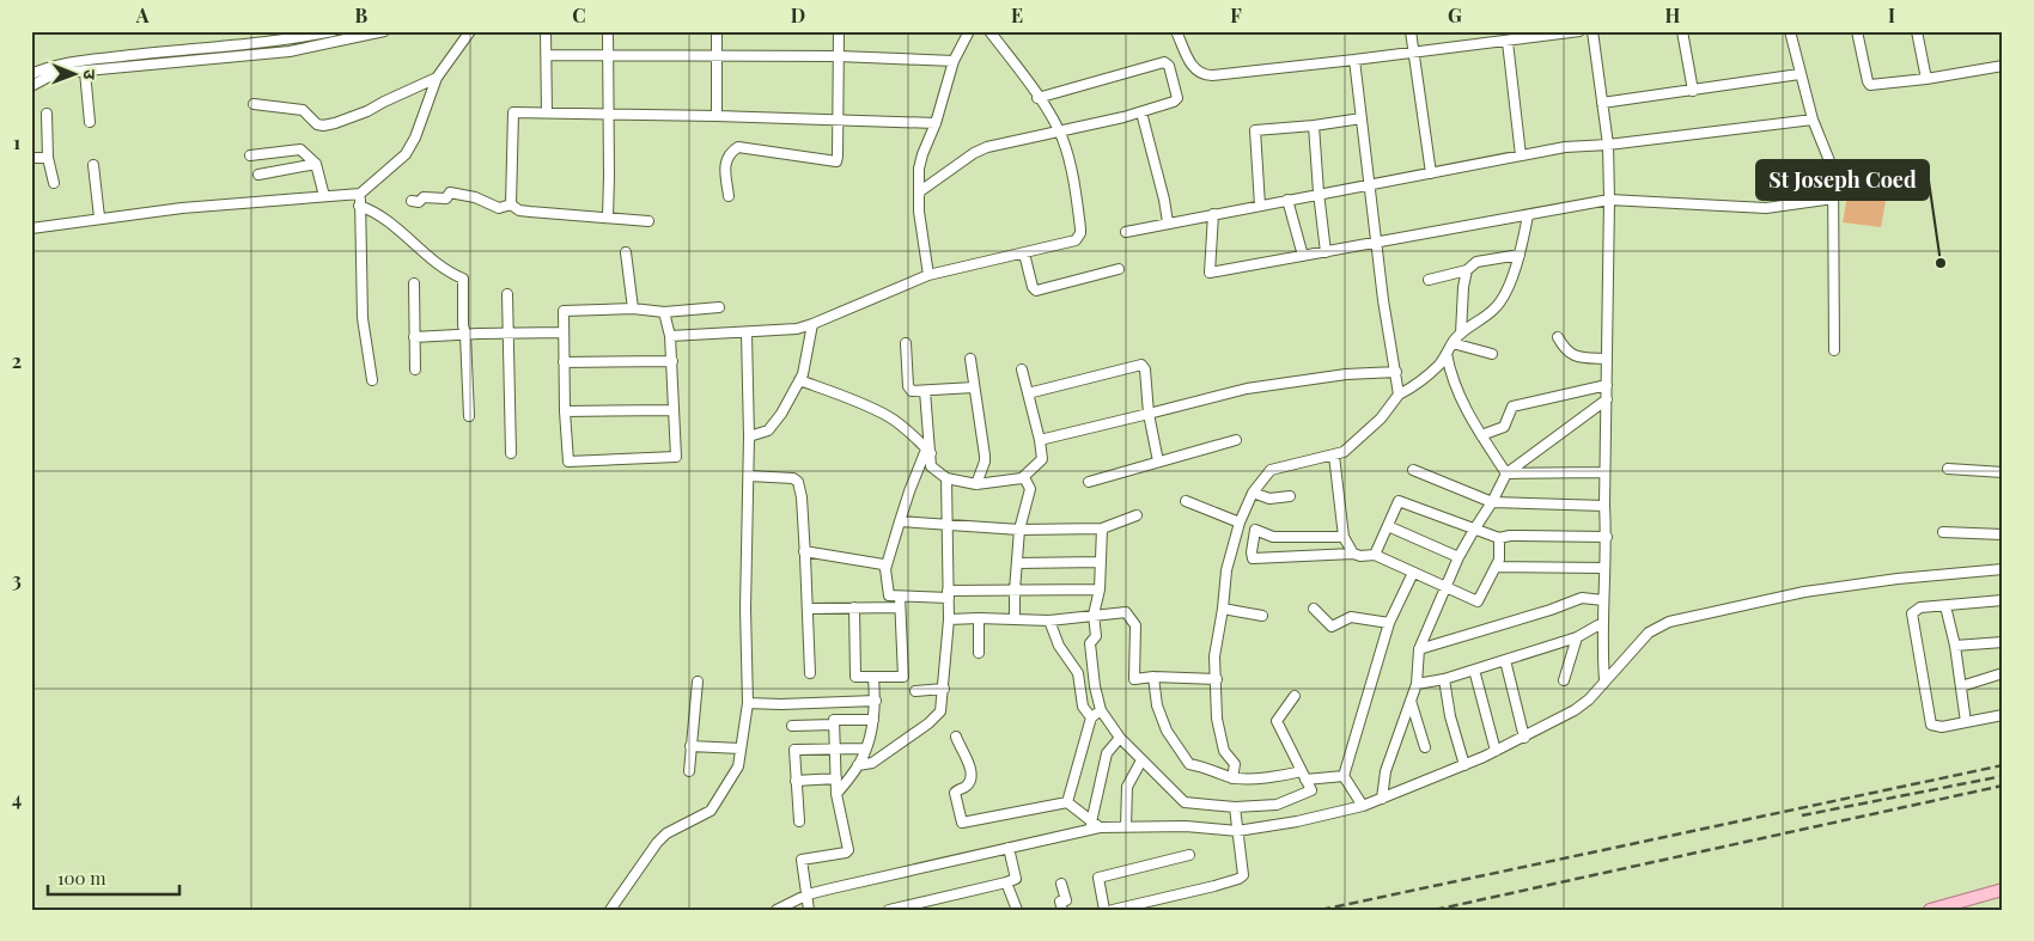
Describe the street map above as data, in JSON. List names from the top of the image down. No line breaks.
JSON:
{"places":["St Joseph Coed"],"scale_bar":"100 m","north":"right","grid":{"columns":["A","B","C","D","E","F","G","H","I"],"rows":["1","2","3","4"]}}
